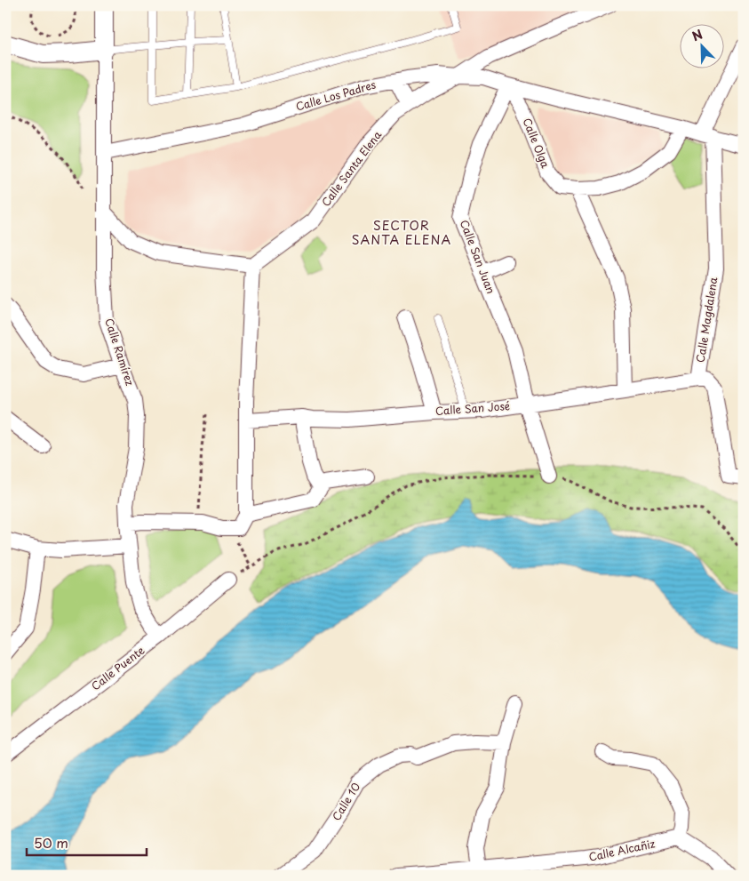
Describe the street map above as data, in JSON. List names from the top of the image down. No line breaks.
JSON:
{"streets":{"street":["Calle Los Padres","Calle Olga","Calle Santa Elena","Calle San Juan","Calle Magdalena","Calle Ramírez","Calle San José","Calle Puente","Calle 10","Calle Alcañiz"]},"crossings":[["Calle Los Padres","Calle Santa Elena"],["Calle Los Padres","Calle Ramírez"],["Calle Olga","Calle Santa Elena"],["Calle Olga","Calle San Juan"],["Calle Santa Elena","Calle San Juan"],["Calle Santa Elena","Calle Magdalena"],["Calle San Juan","Calle San José"],["Calle Magdalena","Calle San José"],["Calle Ramírez","Calle Puente"]],"districts":["SECTOR SANTA ELENA"],"scale_bar":"50 m","north":"top left"}
